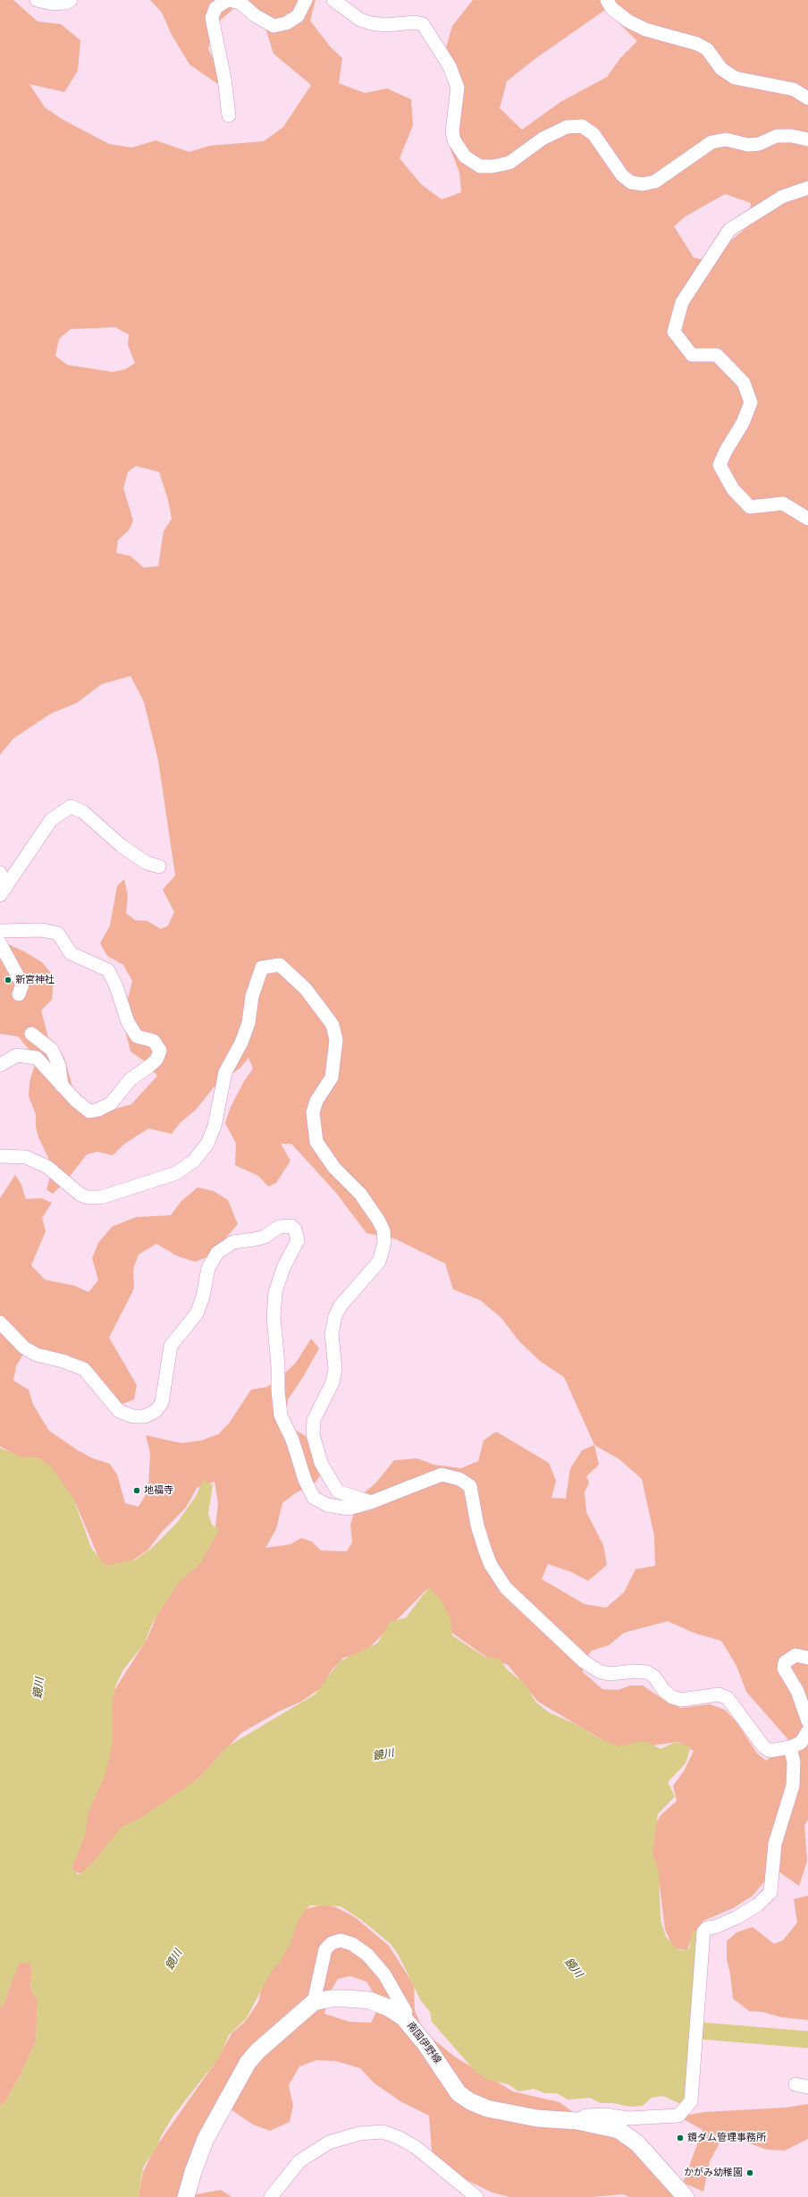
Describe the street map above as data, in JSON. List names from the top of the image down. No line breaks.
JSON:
{"streets":{"main road":["南国伊野線"]},"water":["鏡川"],"places":["新宮神社","地福寺","鏡ダム管理事務所","かがみ幼稚園"]}
